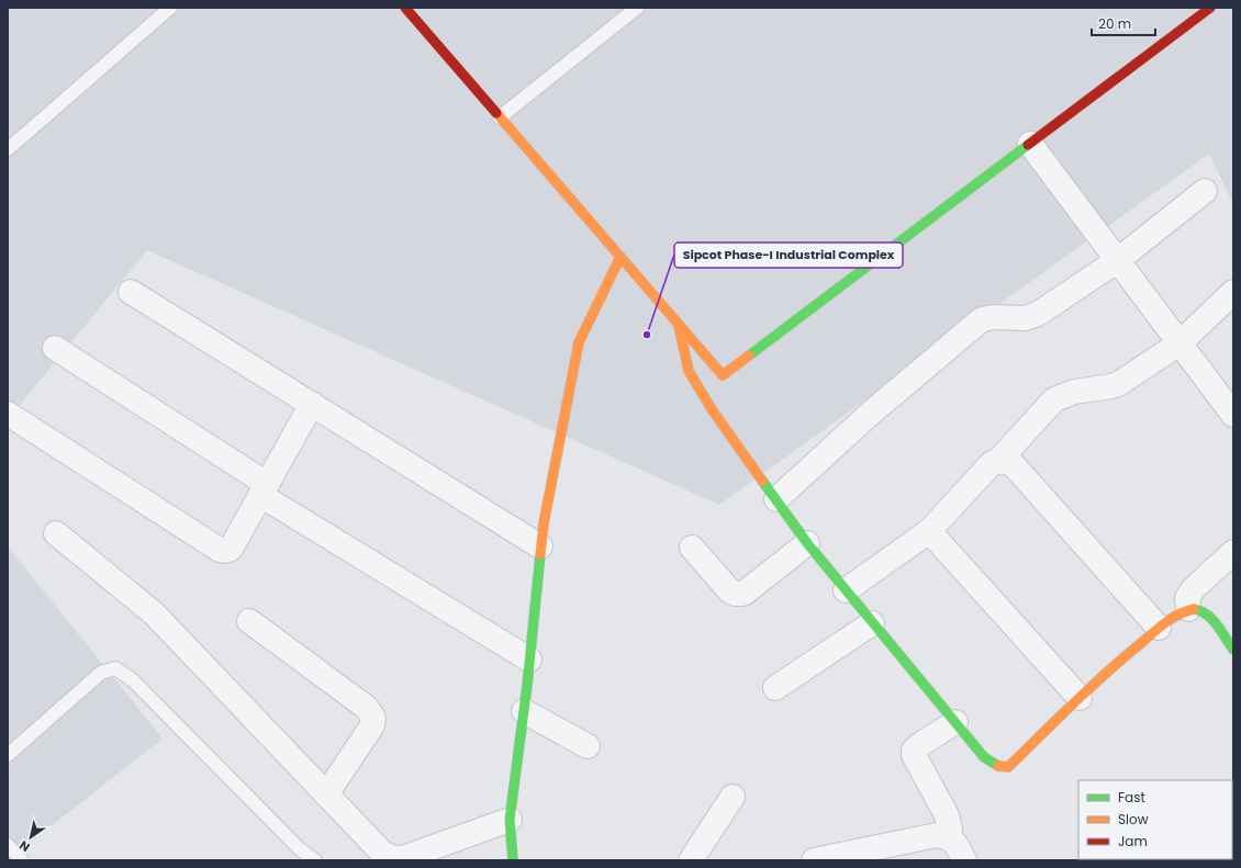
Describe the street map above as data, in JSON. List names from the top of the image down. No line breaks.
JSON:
{"places":["Sipcot Phase-I Industrial Complex"],"legend":["Fast","Slow","Jam"],"scale_bar":"20 m","north":"bottom left"}
